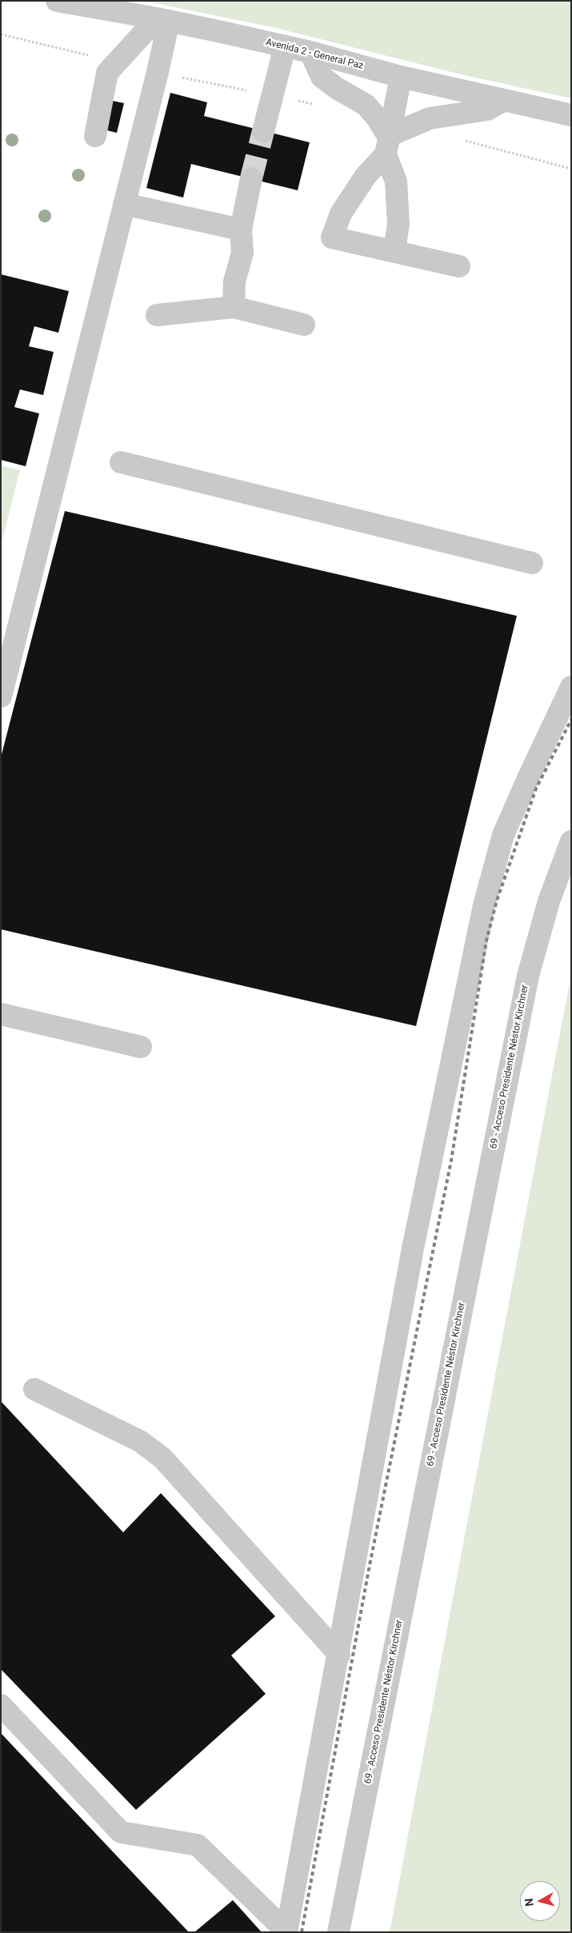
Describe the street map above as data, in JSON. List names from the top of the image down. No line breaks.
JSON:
{"streets":{"street":["Avenida 2 - General Paz","69 - Acceso Presidente Néstor Kirchner"]},"north":"left"}
